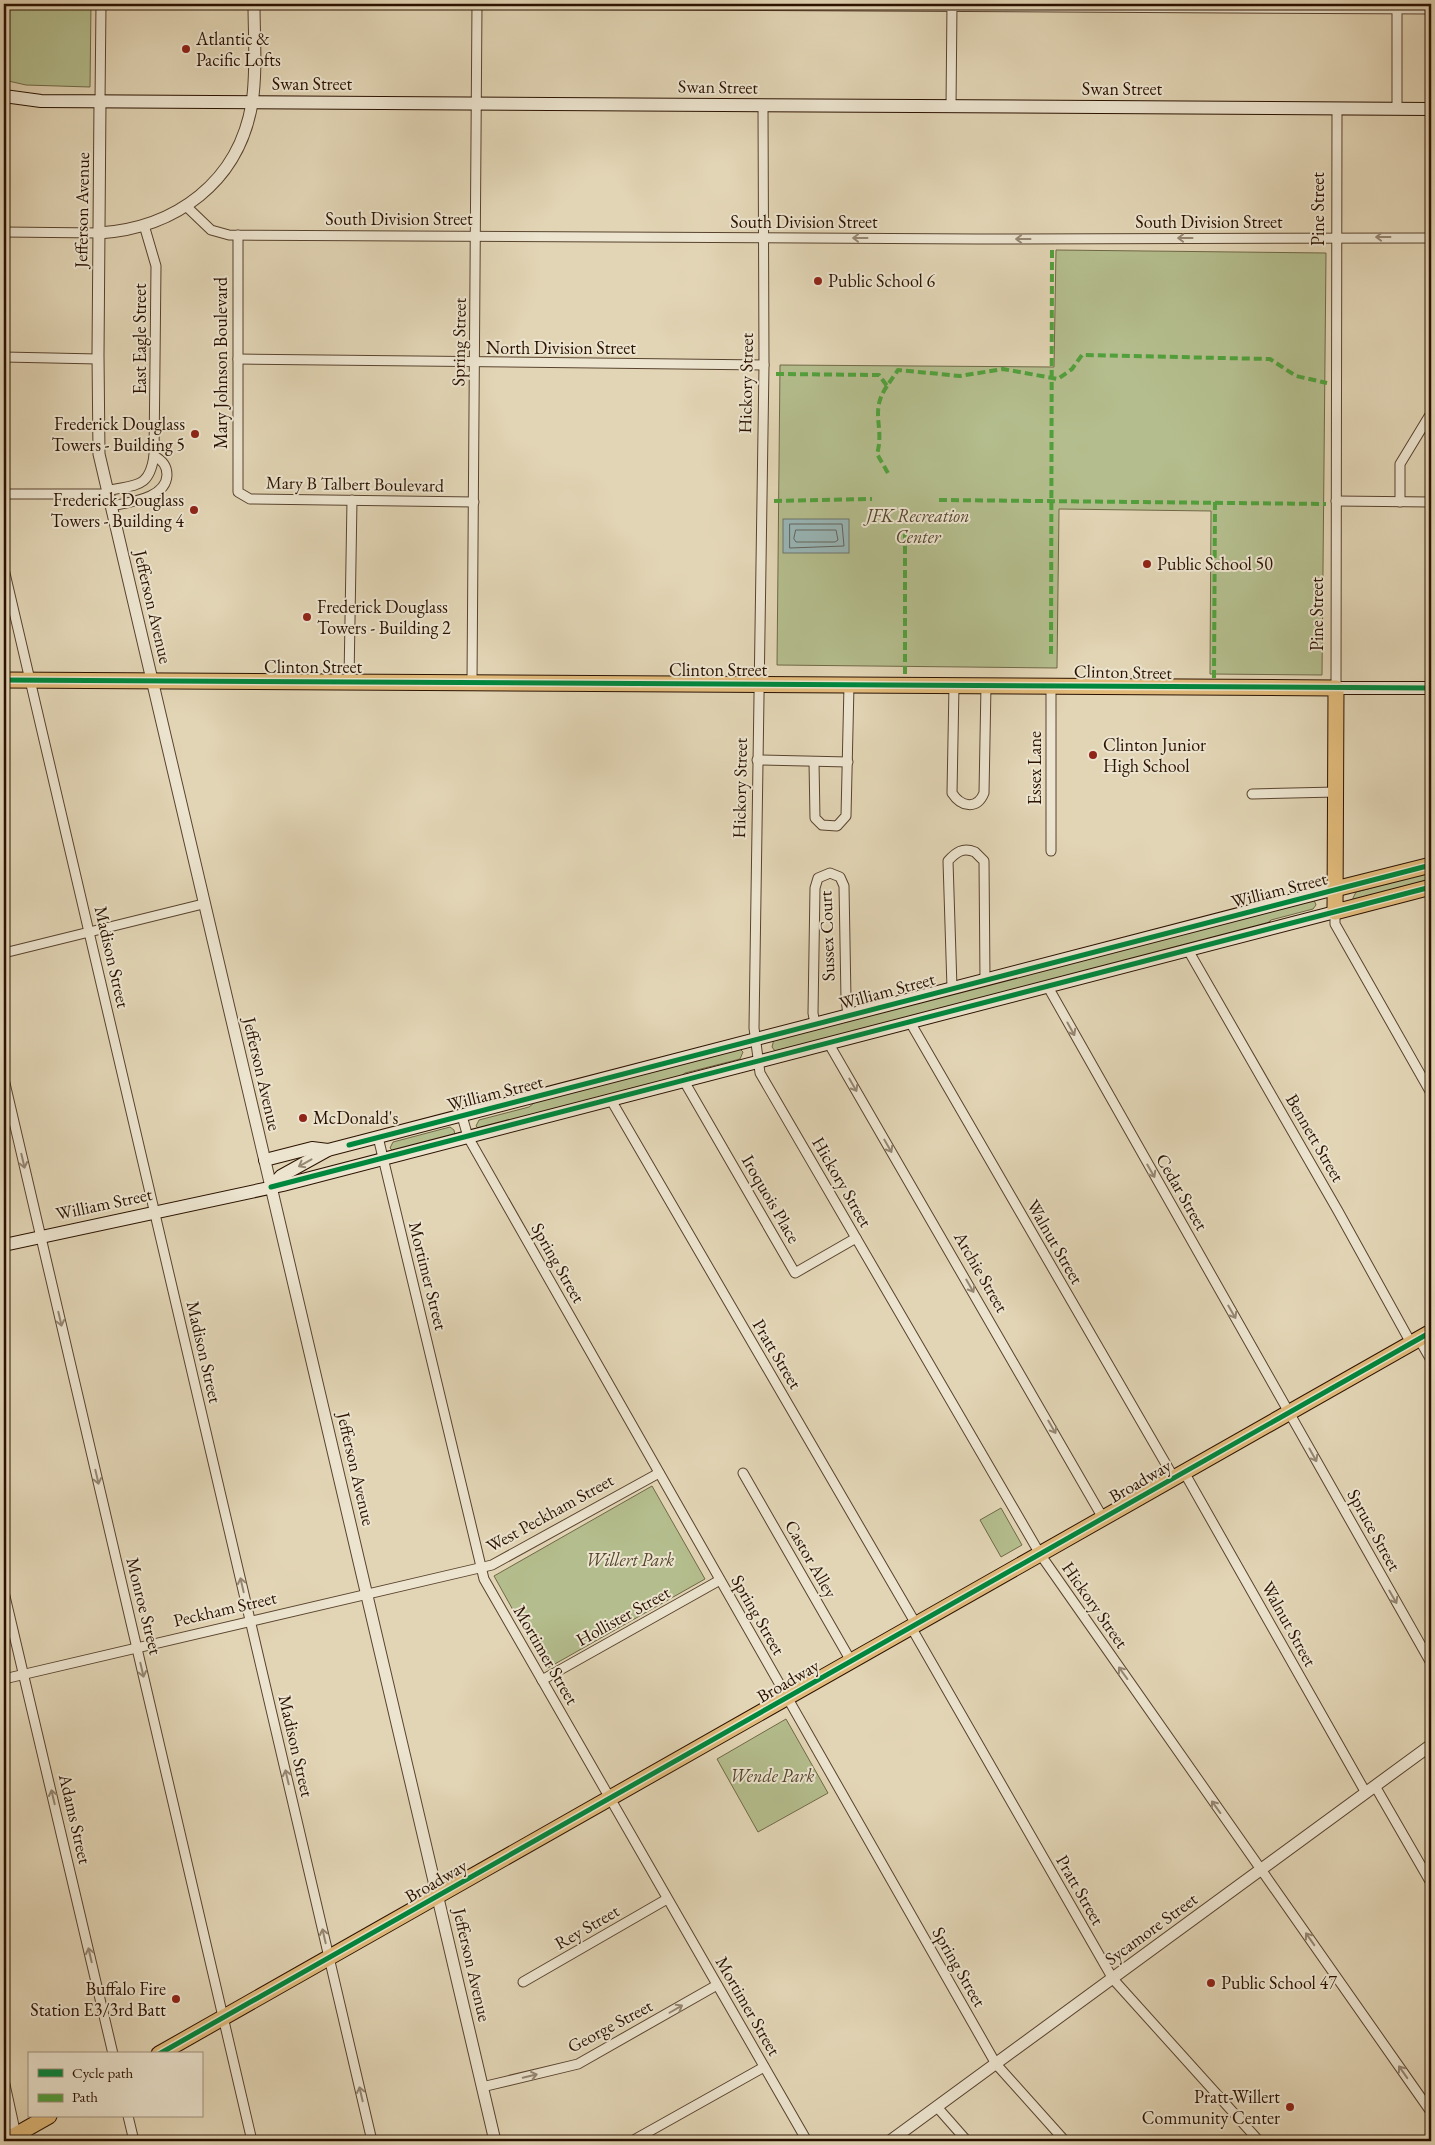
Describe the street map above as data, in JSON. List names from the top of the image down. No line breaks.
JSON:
{"streets":{"main road":["Swan Street","Pine Street","Clinton Street","William Street","Broadway"],"street":["Jefferson Avenue","South Division Street","East Eagle Street","Spring Street","North Division Street","Mary Johnson Boulevard","Hickory Street","Mary B Talbert Boulevard","Essex Lane","Sussex Court","Madison Street","Bennett Street","Cedar Street","Iroquois Place","Walnut Street","Archie Street","Mortimer Street","Pratt Street","West Peckham Street","Spruce Street","Castor Alley","Monroe Street","Peckham Street","Hollister Street","Adams Street","Rey Street","Sycamore Street","George Street"]},"crossings":[["Swan Street","Pine Street"],["Swan Street","Jefferson Avenue"],["Swan Street","Spring Street"],["Swan Street","Hickory Street"],["Pine Street","South Division Street"],["Pine Street","Clinton Street"],["Pine Street","William Street"],["Jefferson Avenue","East Eagle Street"],["Jefferson Avenue","Clinton Street"],["Jefferson Avenue","William Street"],["Jefferson Avenue","Broadway"],["Jefferson Avenue","West Peckham Street"],["Jefferson Avenue","Peckham Street"],["Jefferson Avenue","George Street"],["South Division Street","Spring Street"],["South Division Street","Mary Johnson Boulevard"],["South Division Street","Hickory Street"],["Spring Street","North Division Street"],["Spring Street","Mary B Talbert Boulevard"],["Spring Street","Clinton Street"],["Spring Street","William Street"],["Spring Street","Broadway"],["Spring Street","West Peckham Street"],["Spring Street","Hollister Street"],["Spring Street","Sycamore Street"],["North Division Street","Mary Johnson Boulevard"],["North Division Street","Hickory Street"],["Mary Johnson Boulevard","Mary B Talbert Boulevard"],["Hickory Street","Clinton Street"],["Hickory Street","William Street"],["Hickory Street","Iroquois Place"],["Hickory Street","Broadway"],["Hickory Street","Sycamore Street"],["Clinton Street","Essex Lane"],["Clinton Street","Madison Street"],["William Street","Sussex Court"],["William Street","Madison Street"],["William Street","Bennett Street"],["William Street","Cedar Street"],["William Street","Iroquois Place"],["William Street","Walnut Street"],["William Street","Archie Street"],["William Street","Mortimer Street"],["William Street","Pratt Street"],["William Street","Monroe Street"],["Madison Street","Broadway"],["Madison Street","Peckham Street"],["Bennett Street","Broadway"],["Cedar Street","Broadway"],["Cedar Street","Spruce Street"],["Walnut Street","Broadway"],["Walnut Street","Sycamore Street"],["Archie Street","Broadway"],["Mortimer Street","Broadway"],["Mortimer Street","West Peckham Street"],["Mortimer Street","Hollister Street"],["Mortimer Street","Rey Street"],["Mortimer Street","George Street"],["Pratt Street","Broadway"],["Pratt Street","Sycamore Street"],["Broadway","Spruce Street"],["Broadway","Castor Alley"],["Broadway","Monroe Street"],["West Peckham Street","Peckham Street"],["Monroe Street","Peckham Street"],["Peckham Street","Adams Street"]],"one_way":["South Division Street","Madison Street","Cedar Street","Archie Street","Spruce Street","Monroe Street","Adams Street","George Street"],"parks":["JFK Recreation Center","Willert Park","Wende Park"],"places":["Atlantic & Pacific Lofts","Public School 6","Frederick Douglass Towers - Building 5","Frederick Douglass Towers - Building 4","Public School 50","Frederick Douglass Towers - Building 2","Clinton Junior High School","McDonald's","Public School 47","Buffalo Fire Station E3/3rd Batt","Pratt-Willert Community Center"],"legend":["Cycle path","Path"]}
